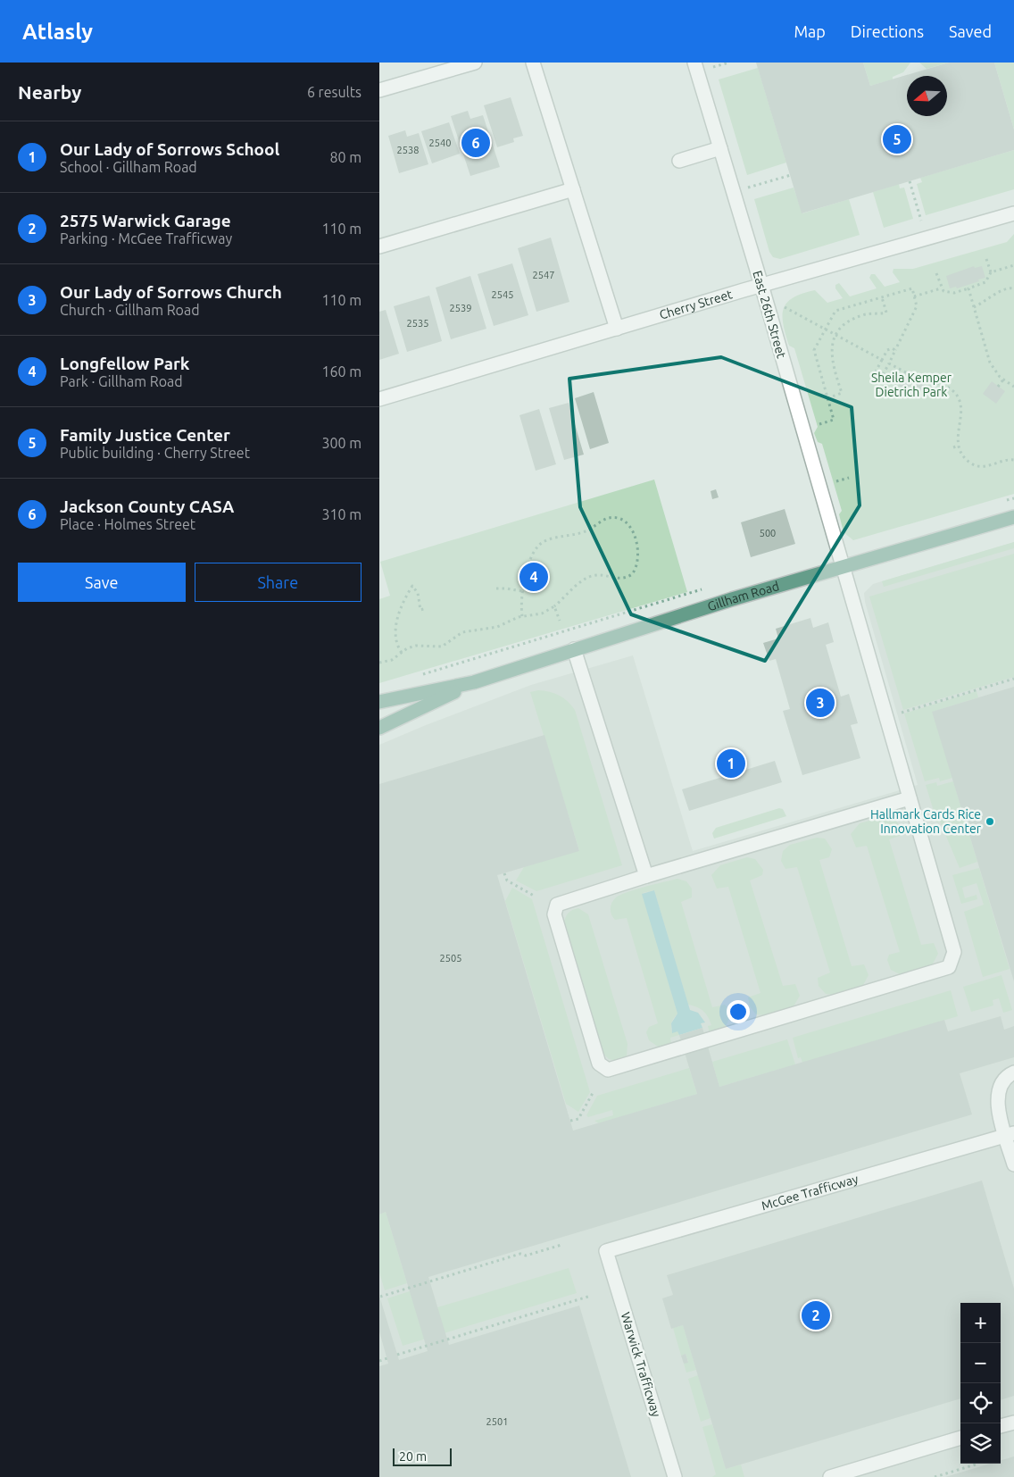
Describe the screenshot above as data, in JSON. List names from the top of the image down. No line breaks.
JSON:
{"streets":{"main road":["Gillham Road"],"street":["Cherry Street","East 26th Street","McGee Trafficway","Warwick Trafficway"]},"crossings":[["Cherry Street","East 26th Street"],["East 26th Street","Gillham Road"],["McGee Trafficway","Warwick Trafficway"]],"parks":["Sheila Kemper Dietrich Park"],"places":["Hallmark Cards Rice Innovation Center"],"house_numbers":["2540","2538","2547","2545","2539","2535","500","2505","2501"],"scale_bar":"20 m","north":"left","page":{"header":"Atlasly","nav":["Map","Directions","Saved"],"heading":["Nearby","6 results"],"list":[{"mark":"1","name":"Our Lady of Sorrows School","note":"School · Gillham Road","value":"80 m"},{"mark":"2","name":"2575 Warwick Garage","note":"Parking · McGee Trafficway","value":"110 m"},{"mark":"3","name":"Our Lady of Sorrows Church","note":"Church · Gillham Road","value":"110 m"},{"mark":"4","name":"Longfellow Park","note":"Park · Gillham Road","value":"160 m"},{"mark":"5","name":"Family Justice Center","note":"Public building · Cherry Street","value":"300 m"},{"mark":"6","name":"Jackson County CASA","note":"Place · Holmes Street","value":"310 m"}],"pins":["5","6","4","3","1","2"],"buttons":["Save","Share"],"map_buttons":["+","−"],"scale":"20 m"}}
